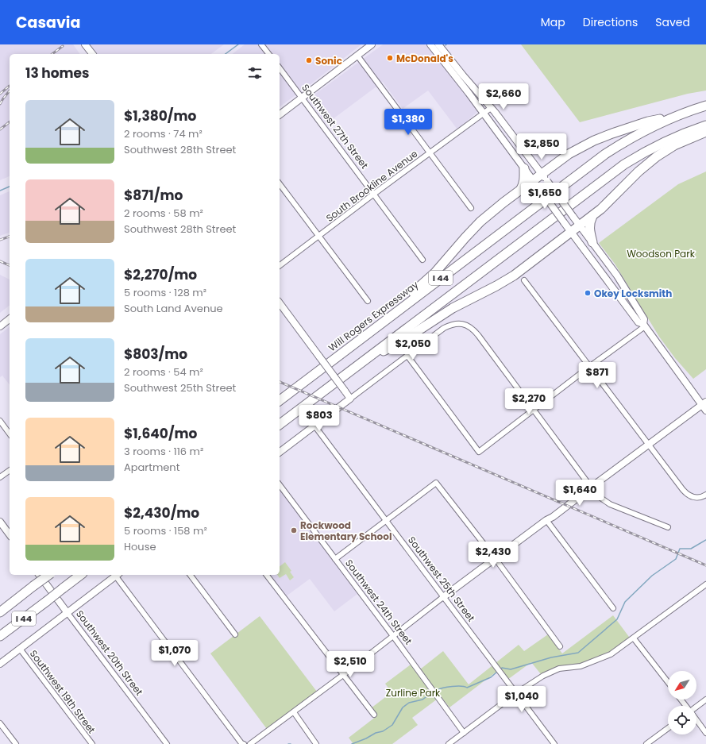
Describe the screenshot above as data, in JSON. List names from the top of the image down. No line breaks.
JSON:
{"streets":{"highway":["I 44","Will Rogers Expressway"],"main road":["Southwest 20th Street"],"street":["Southwest 27th Street","South Brookline Avenue","Southwest 25th Street","Southwest 24th Street","Southwest 19th Street"]},"crossings":[["Southwest 27th Street","South Brookline Avenue"]],"parks":["Woodson Park","Zurline Park"],"places":["McDonald's","Sonic","Okey Locksmith","Rockwood Elementary School"],"north":"bottom left","page":{"header":"Casavia","nav":["Map","Directions","Saved"],"heading":"13 homes","price":["$2,660","$1,380","$2,850","$1,650","$2,050","$871","$2,270","$803","$1,640","$2,430","$1,070","$2,510","$1,040"],"list":[{"name":"$1,380/mo","note":"2 rooms · 74 m² · Southwest 28th Street"},{"name":"$871/mo","note":"2 rooms · 58 m² · Southwest 28th Street"},{"name":"$2,270/mo","note":"5 rooms · 128 m² · South Land Avenue"},{"name":"$803/mo","note":"2 rooms · 54 m² · Southwest 25th Street"},{"name":"$1,640/mo","note":"3 rooms · 116 m² · Apartment"},{"name":"$2,430/mo","note":"5 rooms · 158 m² · House"}]}}
